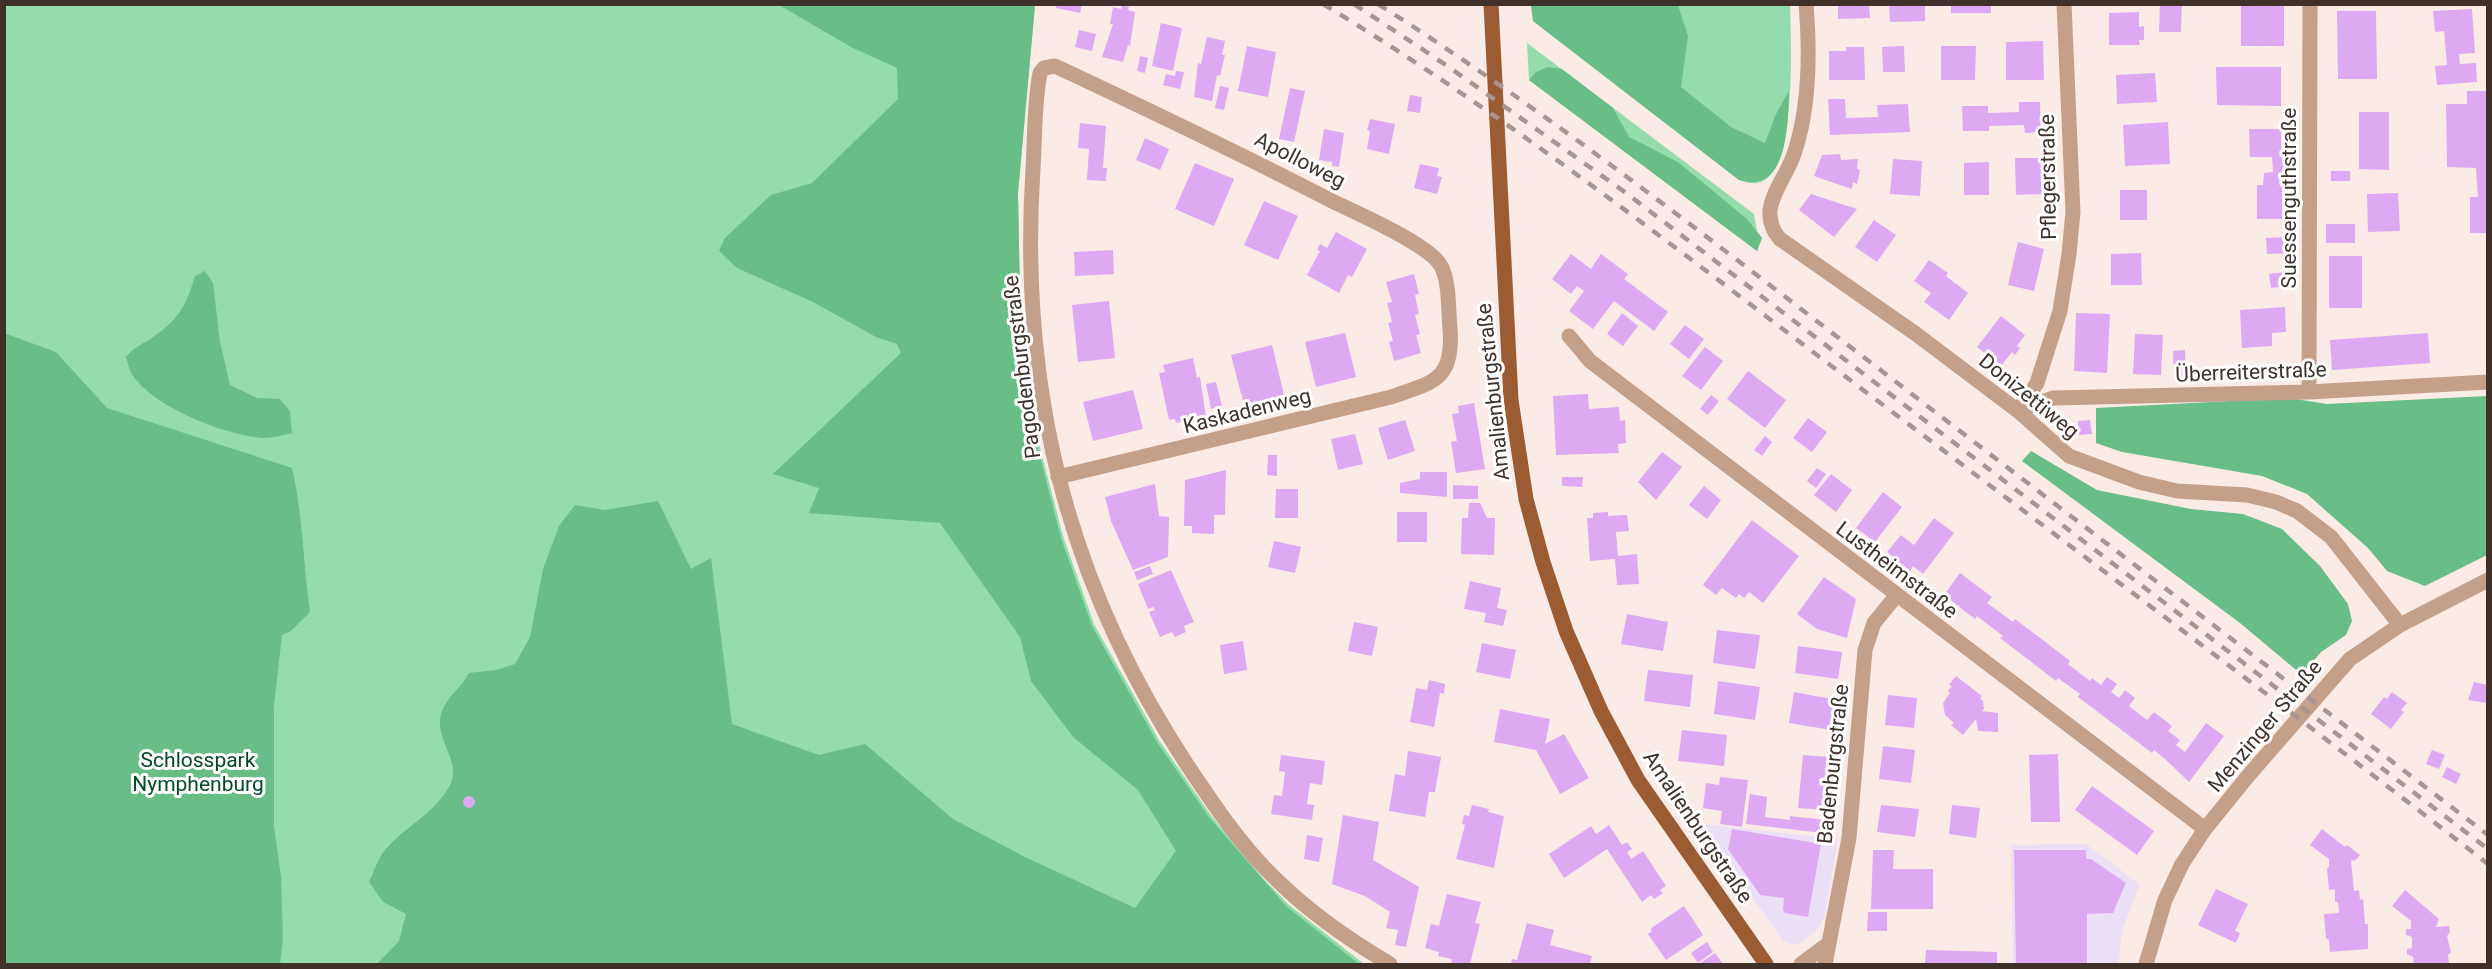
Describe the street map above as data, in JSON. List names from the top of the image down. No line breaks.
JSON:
{"streets":{"main road":["Amalienburgstraße"],"street":["Apolloweg","Pflegerstraße","Suessenguthstraße","Pagodenburgstraße","Überreiterstraße","Donizettiweg","Kaskadenweg","Lustheimstraße","Menzinger Straße","Badenburgstraße"]},"crossings":[["Apolloweg","Pagodenburgstraße"],["Apolloweg","Kaskadenweg"],["Pflegerstraße","Überreiterstraße"],["Pflegerstraße","Donizettiweg"],["Suessenguthstraße","Überreiterstraße"],["Pagodenburgstraße","Kaskadenweg"],["Überreiterstraße","Donizettiweg"],["Donizettiweg","Menzinger Straße"],["Lustheimstraße","Menzinger Straße"],["Lustheimstraße","Badenburgstraße"]],"parks":["Schlosspark Nymphenburg"]}
